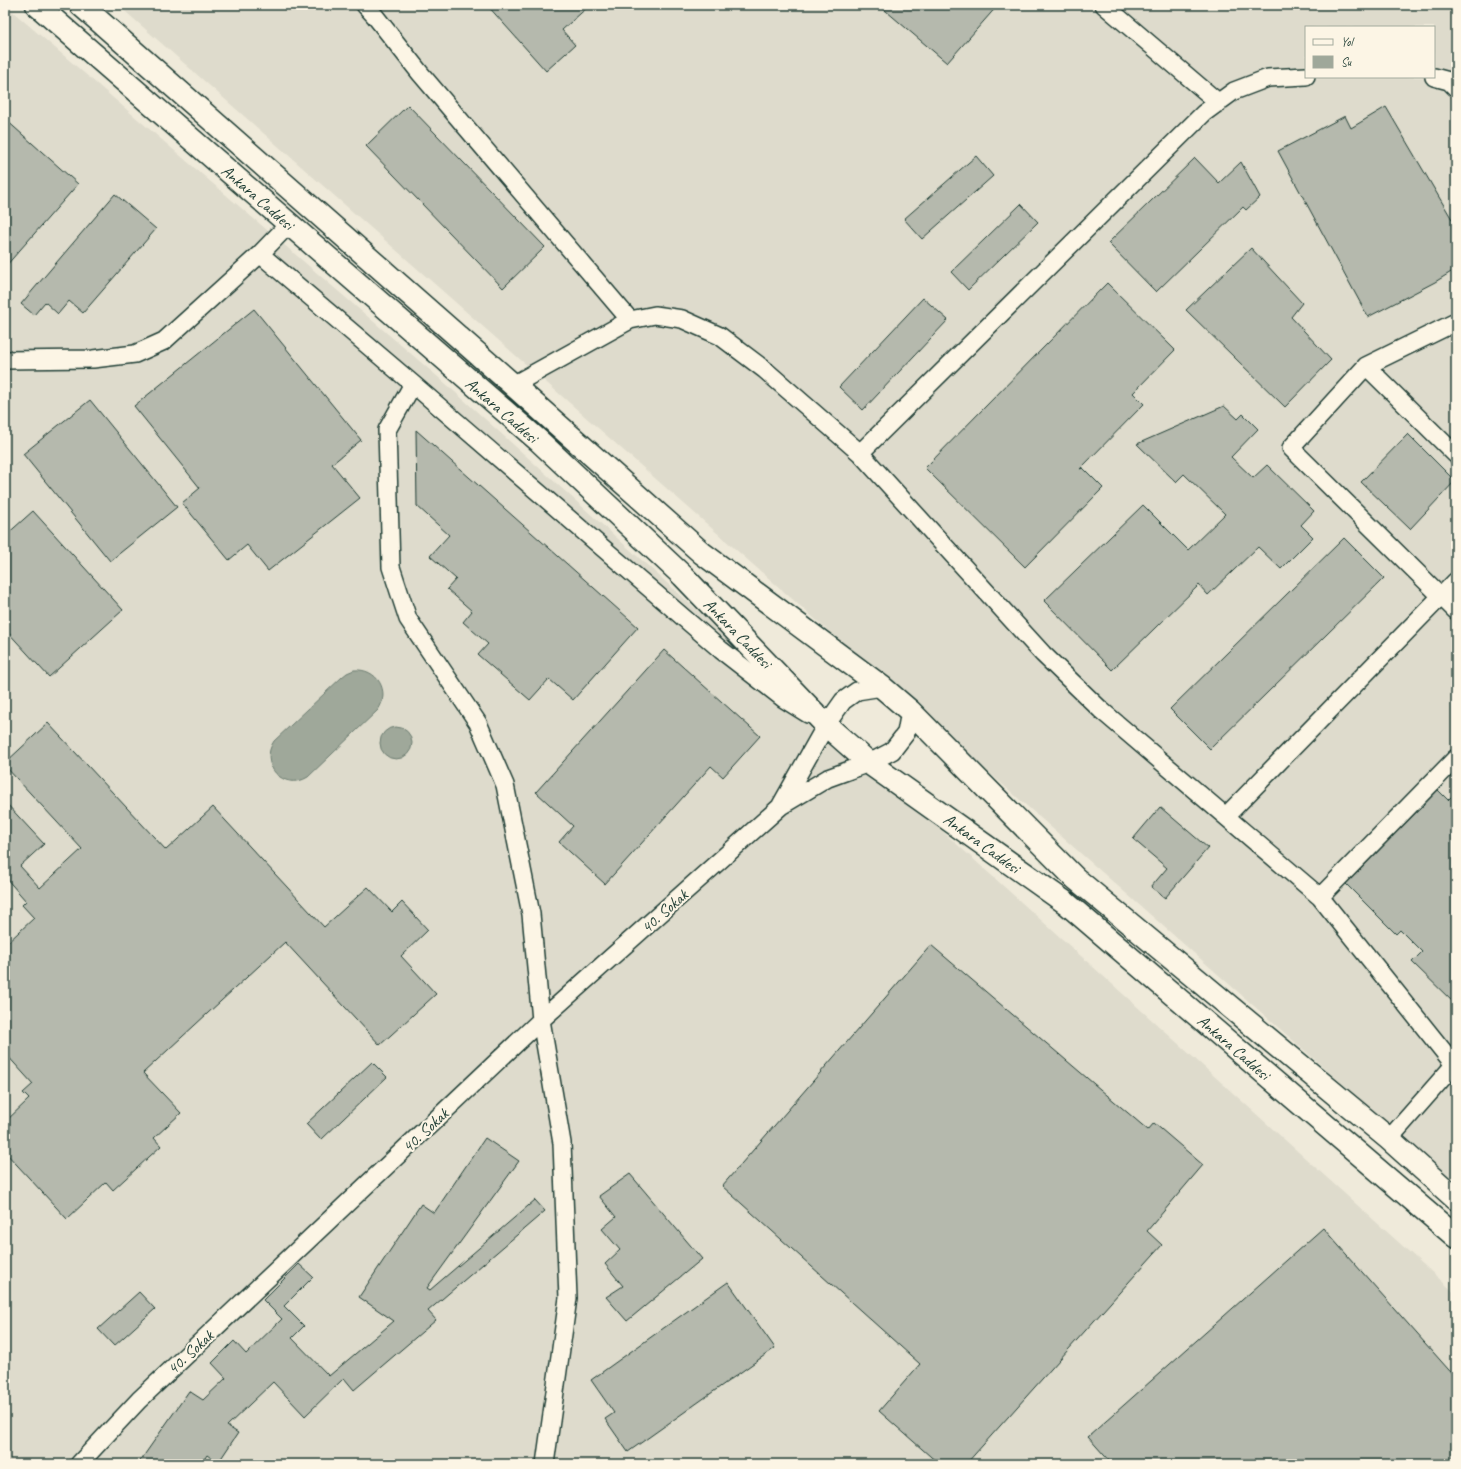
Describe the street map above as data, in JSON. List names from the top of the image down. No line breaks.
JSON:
{"streets":{"highway":["Ankara Caddesi"],"street":["40. Sokak"]},"legend":["Yol","Su"]}
